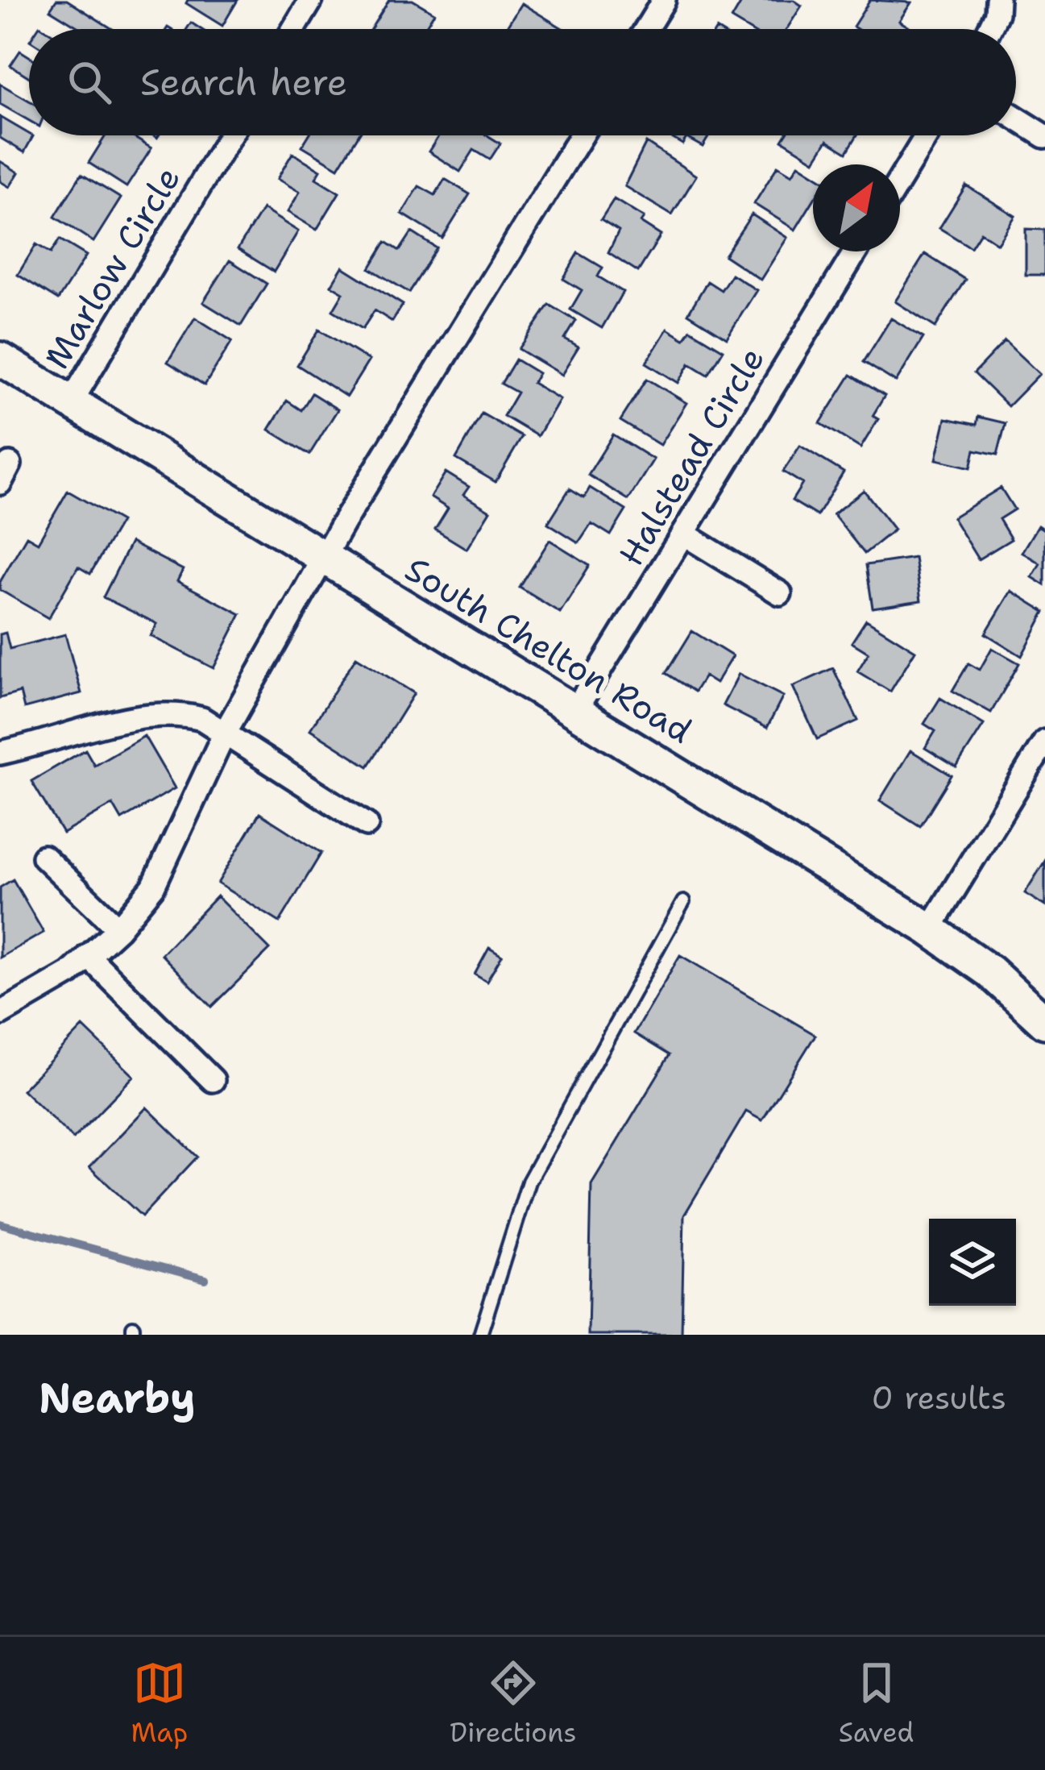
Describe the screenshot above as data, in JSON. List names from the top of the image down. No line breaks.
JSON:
{"streets":{"main road":["South Chelton Road"],"street":["Marlow Circle","Halstead Circle"]},"crossings":[["Marlow Circle","South Chelton Road"],["Halstead Circle","South Chelton Road"]],"north":"top right","page":{"search":"Search here","heading":["Nearby","0 results"],"nav":["Map","Directions","Saved"]}}
